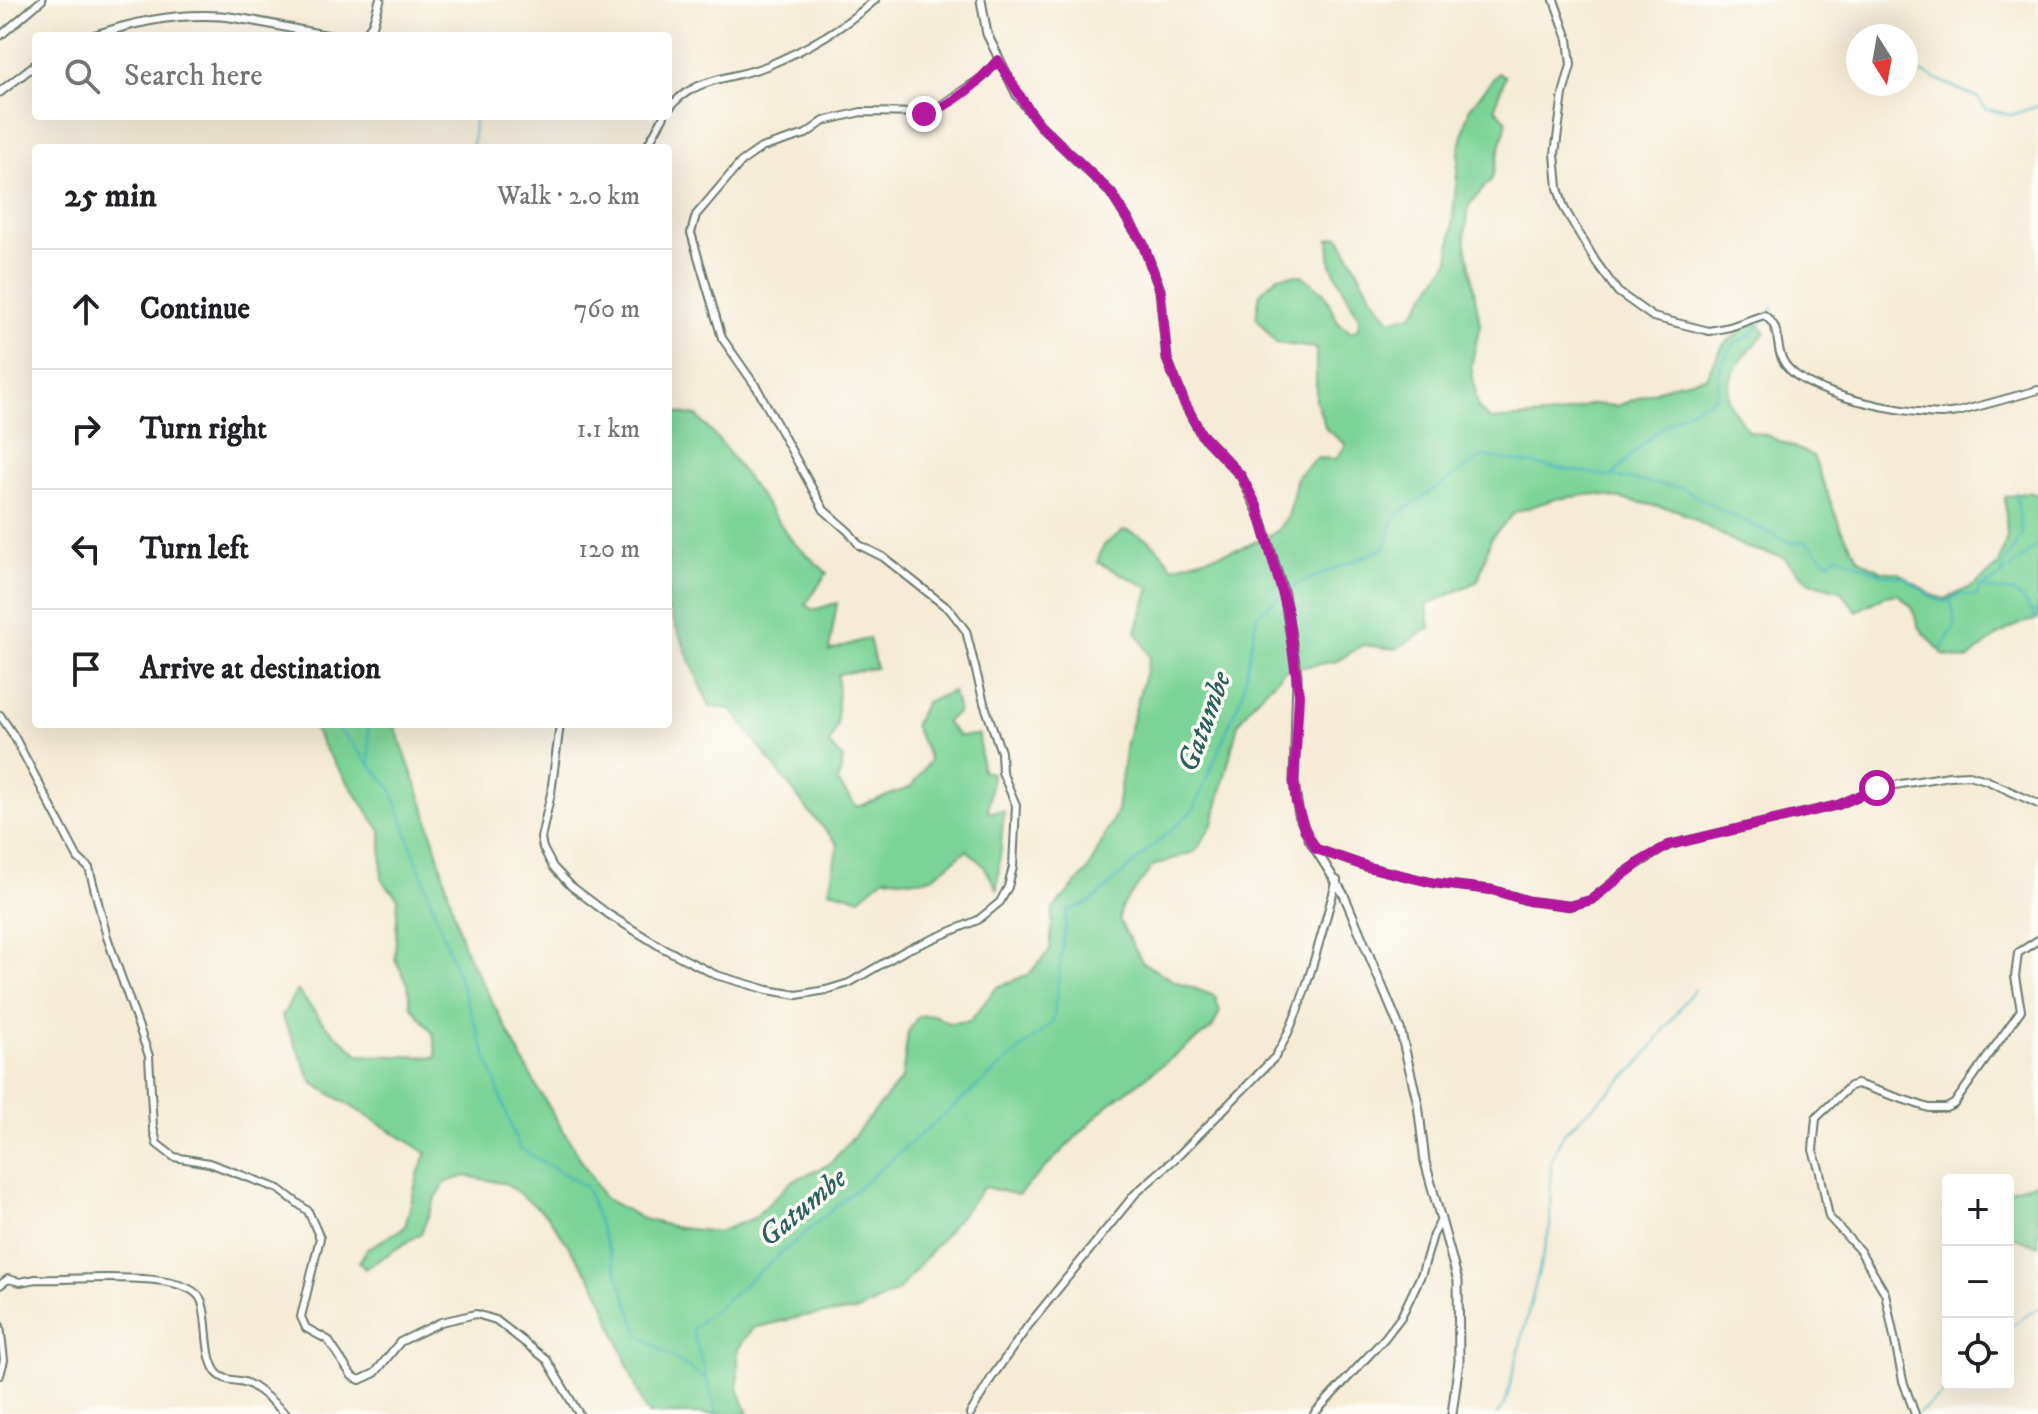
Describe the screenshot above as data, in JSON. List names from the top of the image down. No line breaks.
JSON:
{"water":["Gatumbe"],"north":"bottom","page":{"search":"Search here","heading":["25 min","Walk · 2.0 km"],"list":[["Continue","760 m"],["Turn right","1.1 km"],["Turn left","120 m"],"Arrive at destination"],"map_buttons":["+","−"]}}
